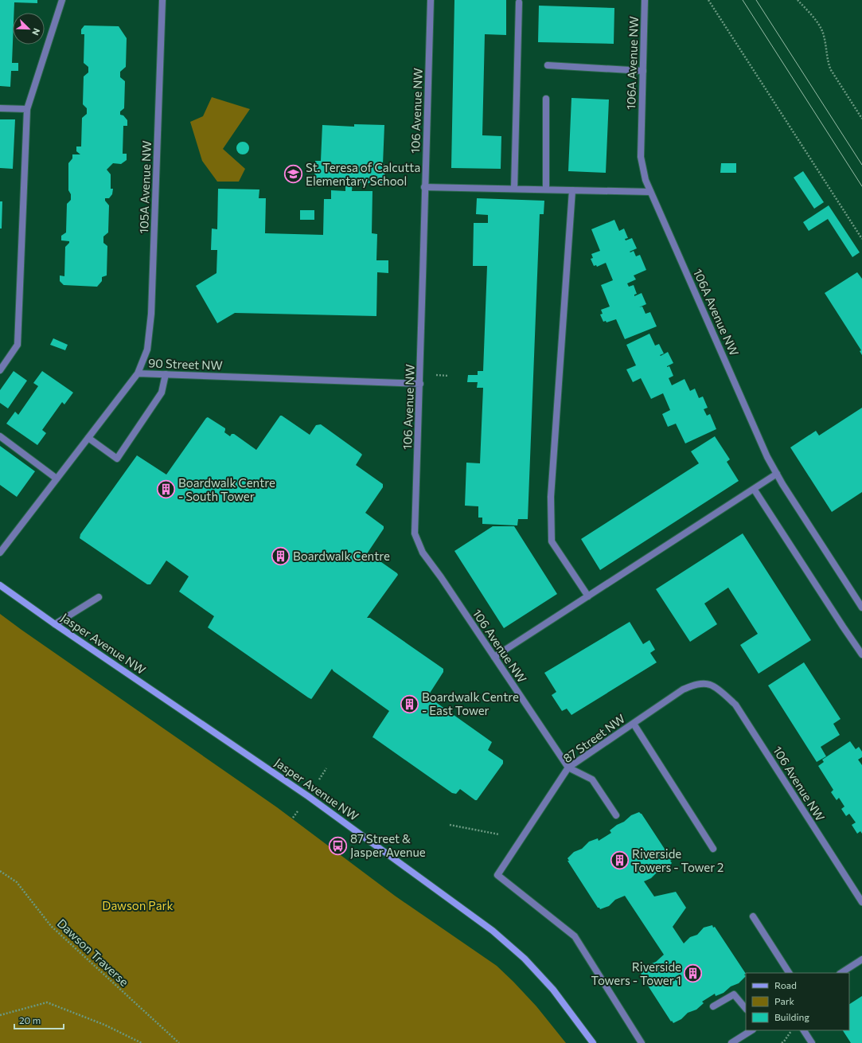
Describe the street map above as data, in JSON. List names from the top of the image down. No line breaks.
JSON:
{"streets":{"main road":["Jasper Avenue NW"],"street":["106A Avenue NW","106 Avenue NW","105A Avenue NW","90 Street NW","87 Street NW"],"path":["Dawson Traverse"]},"crossings":[["106 Avenue NW","90 Street NW"],["106 Avenue NW","87 Street NW"],["105A Avenue NW","90 Street NW"]],"parks":["Dawson Park"],"places":{"school or university":["St. Teresa of Calcutta Elementary School"],"building":["Boardwalk Centre - South Tower","Boardwalk Centre","Boardwalk Centre - East Tower","Riverside Towers - Tower 2","Riverside Towers - Tower 1"],"bus stop":["87 Street & Jasper Avenue"]},"legend":["Road","Park","Building"],"scale_bar":"20 m","north":"bottom right"}
